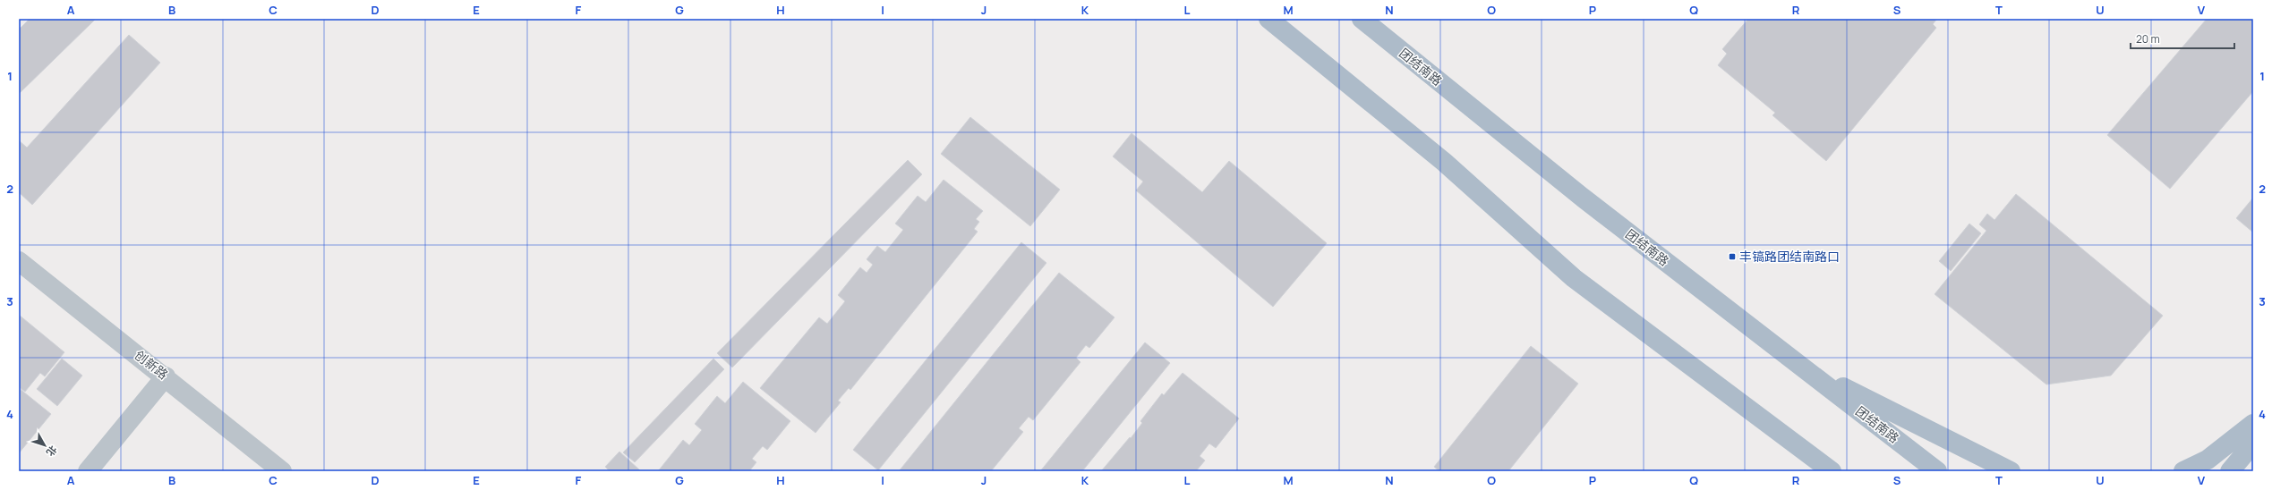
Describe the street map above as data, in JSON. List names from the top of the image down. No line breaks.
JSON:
{"streets":{"main road":["团结南路"],"street":["创新路"]},"places":{"transit":["丰镐路团结南路口"]},"scale_bar":"20 m","north":"bottom right","grid":{"columns":["A","B","C","D","E","F","G","H","I","J","K","L","M","N","O","P","Q","R","S","T","U","V"],"rows":["1","2","3","4"]}}
